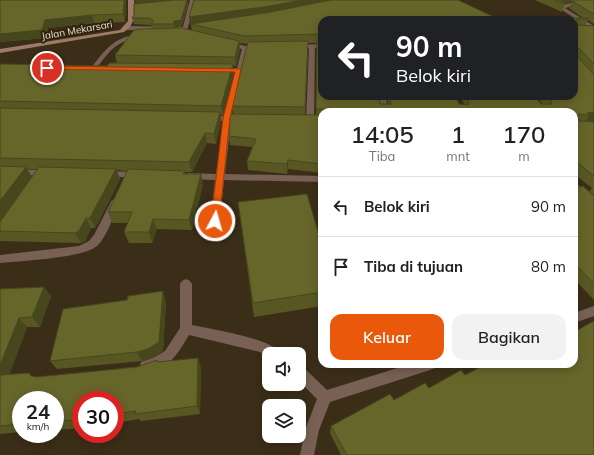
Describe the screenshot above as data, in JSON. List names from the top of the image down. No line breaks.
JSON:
{"streets":{"street":["Jalan Mekarsari"]},"page":{"turn":["90 m","Belok kiri"],"eta":["14:05","Tiba","1","mnt","170","m"],"list":[{"name":"Belok kiri","value":"90 m"},{"name":"Tiba di tujuan","value":"80 m"}],"buttons":["Keluar","Bagikan"],"speed":"24 km/h","limit":"30"}}
